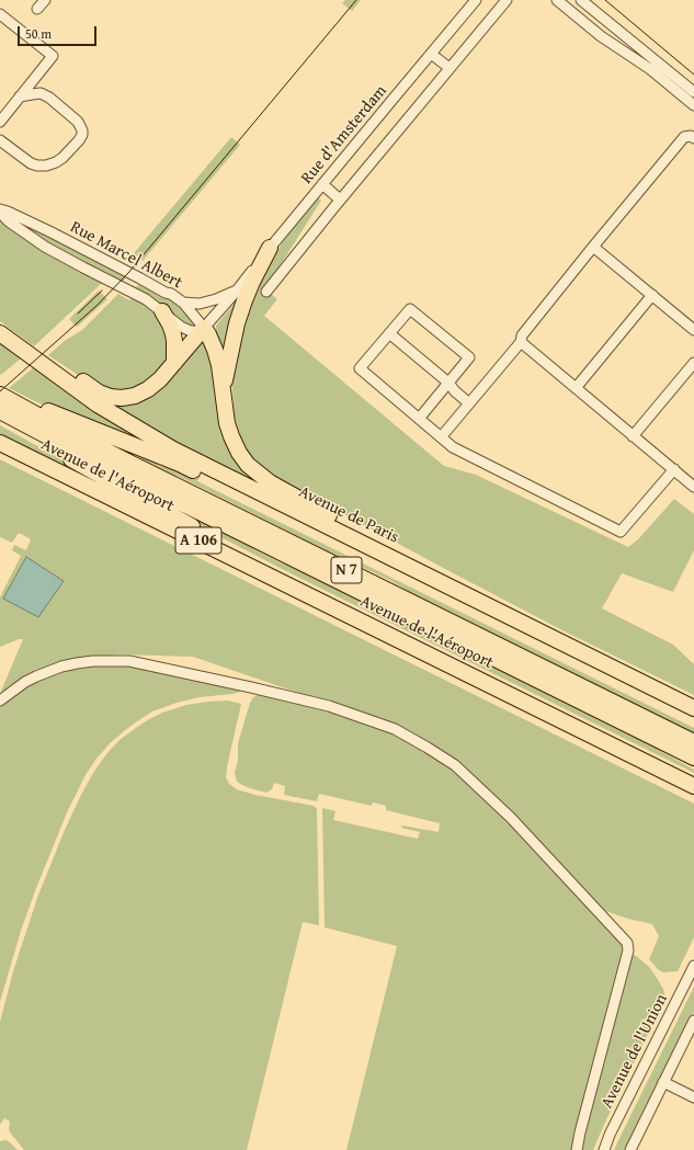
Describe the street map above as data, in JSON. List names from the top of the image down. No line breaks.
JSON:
{"streets":{"highway":["Avenue de l'Aéroport","Avenue de Paris","A 106","N 7"],"street":["Rue d'Amsterdam","Rue Marcel Albert","Avenue de l'Union"]},"crossings":[["Rue d'Amsterdam","Rue Marcel Albert"]],"scale_bar":"50 m"}
